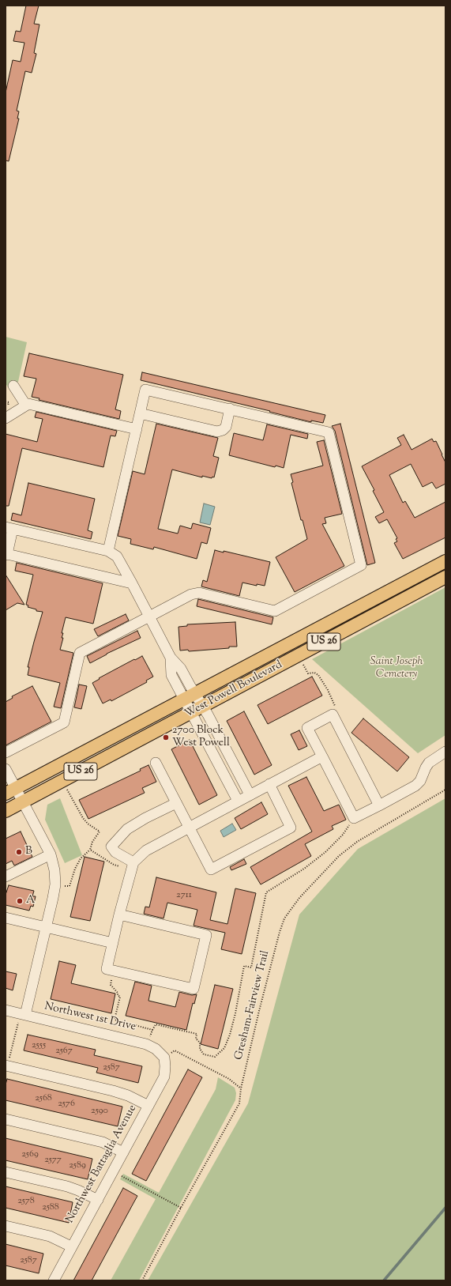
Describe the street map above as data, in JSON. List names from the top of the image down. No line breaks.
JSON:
{"streets":{"main road":["US 26","West Powell Boulevard"],"street":["Northwest 1st Drive","Northwest Battaglia Avenue"],"path":["Gresham-Fairview Trail"]},"crossings":[["Northwest 1st Drive","Northwest Battaglia Avenue"]],"parks":["Saint Joseph Cemetery"],"places":["2700 Block West Powell","B","A"],"house_numbers":["2711","2555","2567","2587","2568","2576","2590","2569","2577","2589","2578","2588","2587"]}
